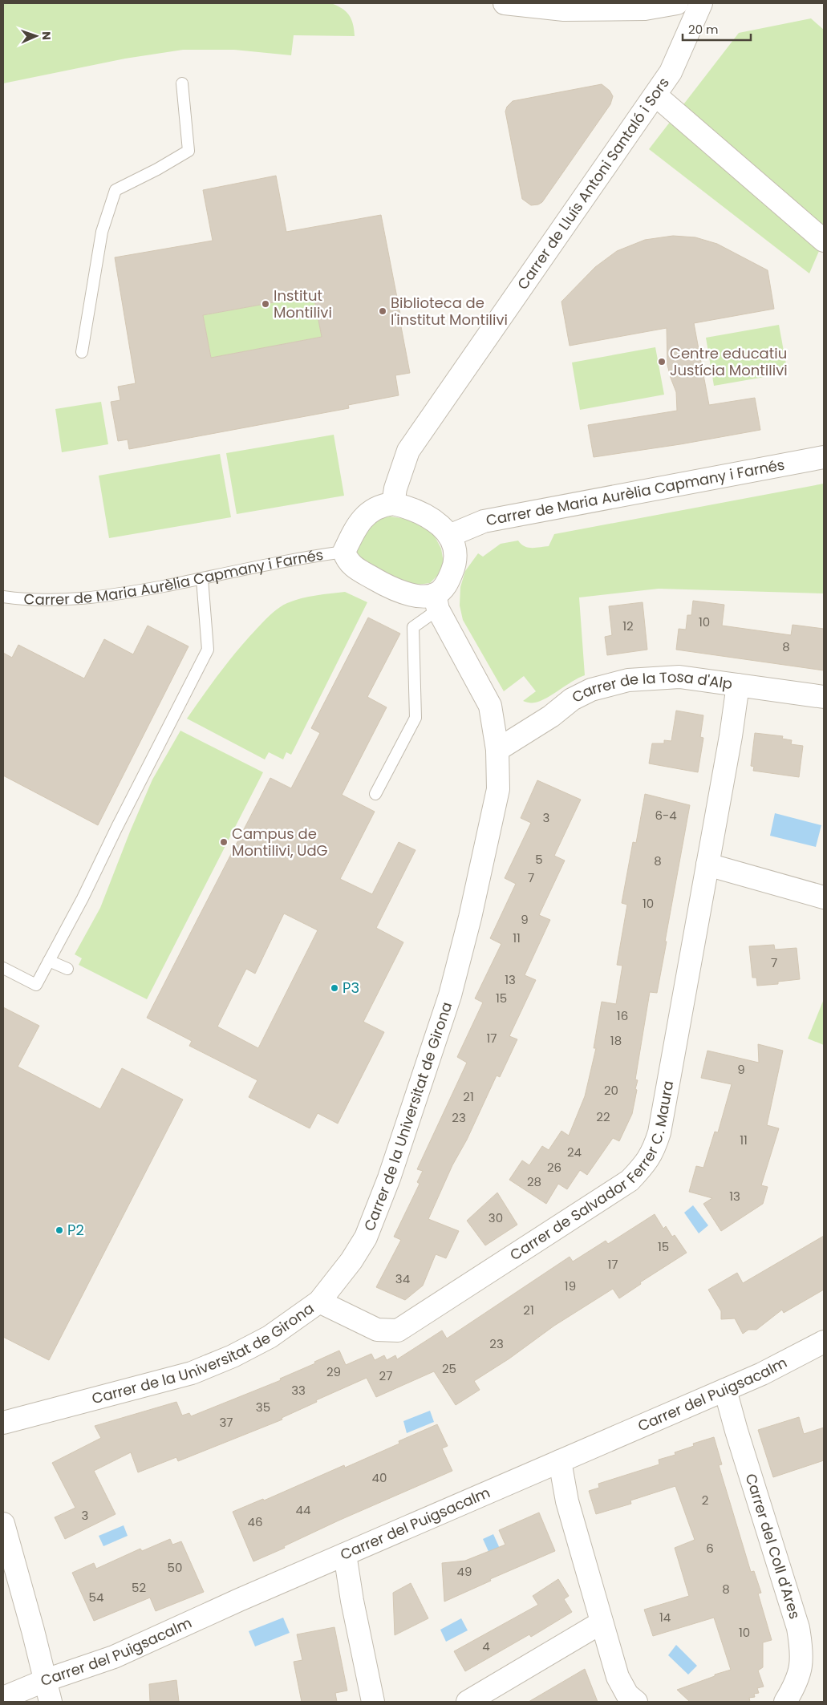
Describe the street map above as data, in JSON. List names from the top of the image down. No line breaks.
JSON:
{"streets":{"street":["Carrer de Lluís Antoni Santaló i Sors","Carrer de Maria Aurèlia Capmany i Farnés","Carrer de la Tosa d'Alp","Carrer de la Universitat de Girona","Carrer de Salvador Ferrer C. Maura","Carrer del Puigsacalm","Carrer del Coll d'Ares"]},"crossings":[["Carrer de Lluís Antoni Santaló i Sors","Carrer de Maria Aurèlia Capmany i Farnés"],["Carrer de Lluís Antoni Santaló i Sors","Carrer de la Universitat de Girona"],["Carrer de Maria Aurèlia Capmany i Farnés","Carrer de la Universitat de Girona"],["Carrer de la Tosa d'Alp","Carrer de la Universitat de Girona"],["Carrer de la Tosa d'Alp","Carrer de Salvador Ferrer C. Maura"],["Carrer de la Universitat de Girona","Carrer de Salvador Ferrer C. Maura"],["Carrer del Puigsacalm","Carrer del Coll d'Ares"]],"places":["Institut Montilivi","Biblioteca de l'institut Montilivi","Centre educatiu Justícia Montilivi","Campus de Montilivi, UdG","P3","P2"],"house_numbers":["10","12","8","6-4","3","5","8","7","10","9","11","7","13","15","16","17","18","9","20","21","22","23","11","24","26","28","13","30","15","17","34","19","21","23","25","29","27","33","35","37","40","2","44","3","46","6","50","49","52","8","54","14","10","4"],"scale_bar":"20 m","north":"right"}
